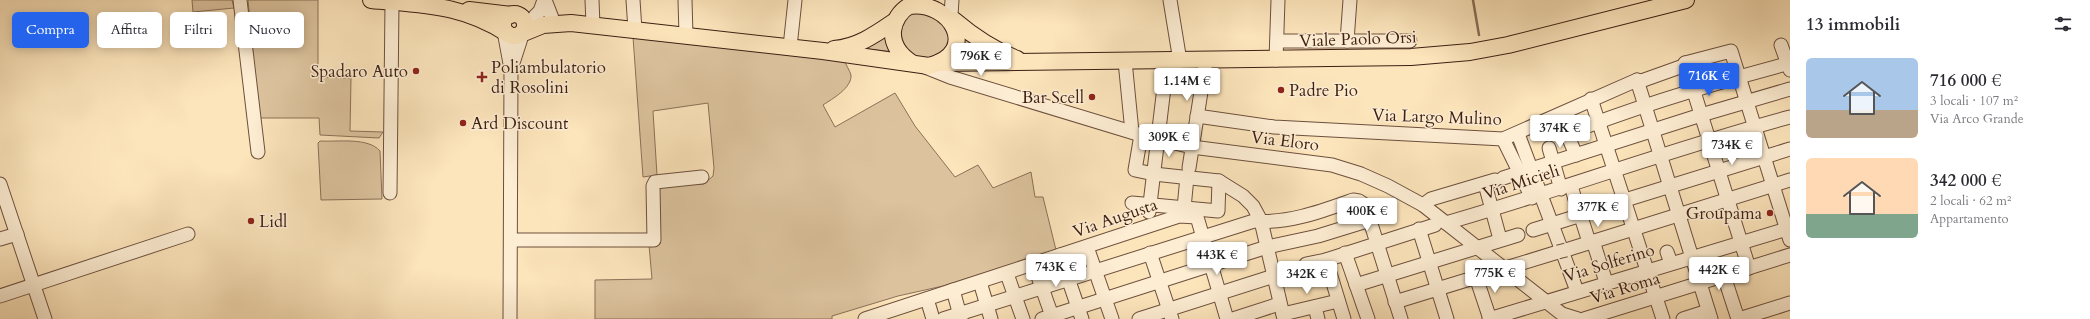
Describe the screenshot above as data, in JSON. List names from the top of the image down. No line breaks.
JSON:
{"streets":{"main road":["Viale Paolo Orsi"],"street":["Via Largo Mulino","Via Eloro","Via Micieli","Via Augusta","Via Solferino","Via Roma"]},"crossings":[["Viale Paolo Orsi","Via Eloro"],["Via Eloro","Via Micieli"],["Via Eloro","Via Solferino"]],"places":{"other":["Spadaro Auto","Padre Pio","Bar Scell","Ard Discount","Groupama","Lidl"],"health":["Poliambulatorio di Rosolini"]},"page":{"heading":"13 immobili","chip":["Compra","Affitta","Filtri","Nuovo"],"price":["796K €","716K €","1.14M €","374K €","309K €","734K €","377K €","400K €","443K €","743K €","442K €","775K €","342K €"],"list":[{"name":"716 000 €","note":"3 locali · 107 m² · Via Arco Grande"},{"name":"342 000 €","note":"2 locali · 62 m² · Appartamento"}]}}
